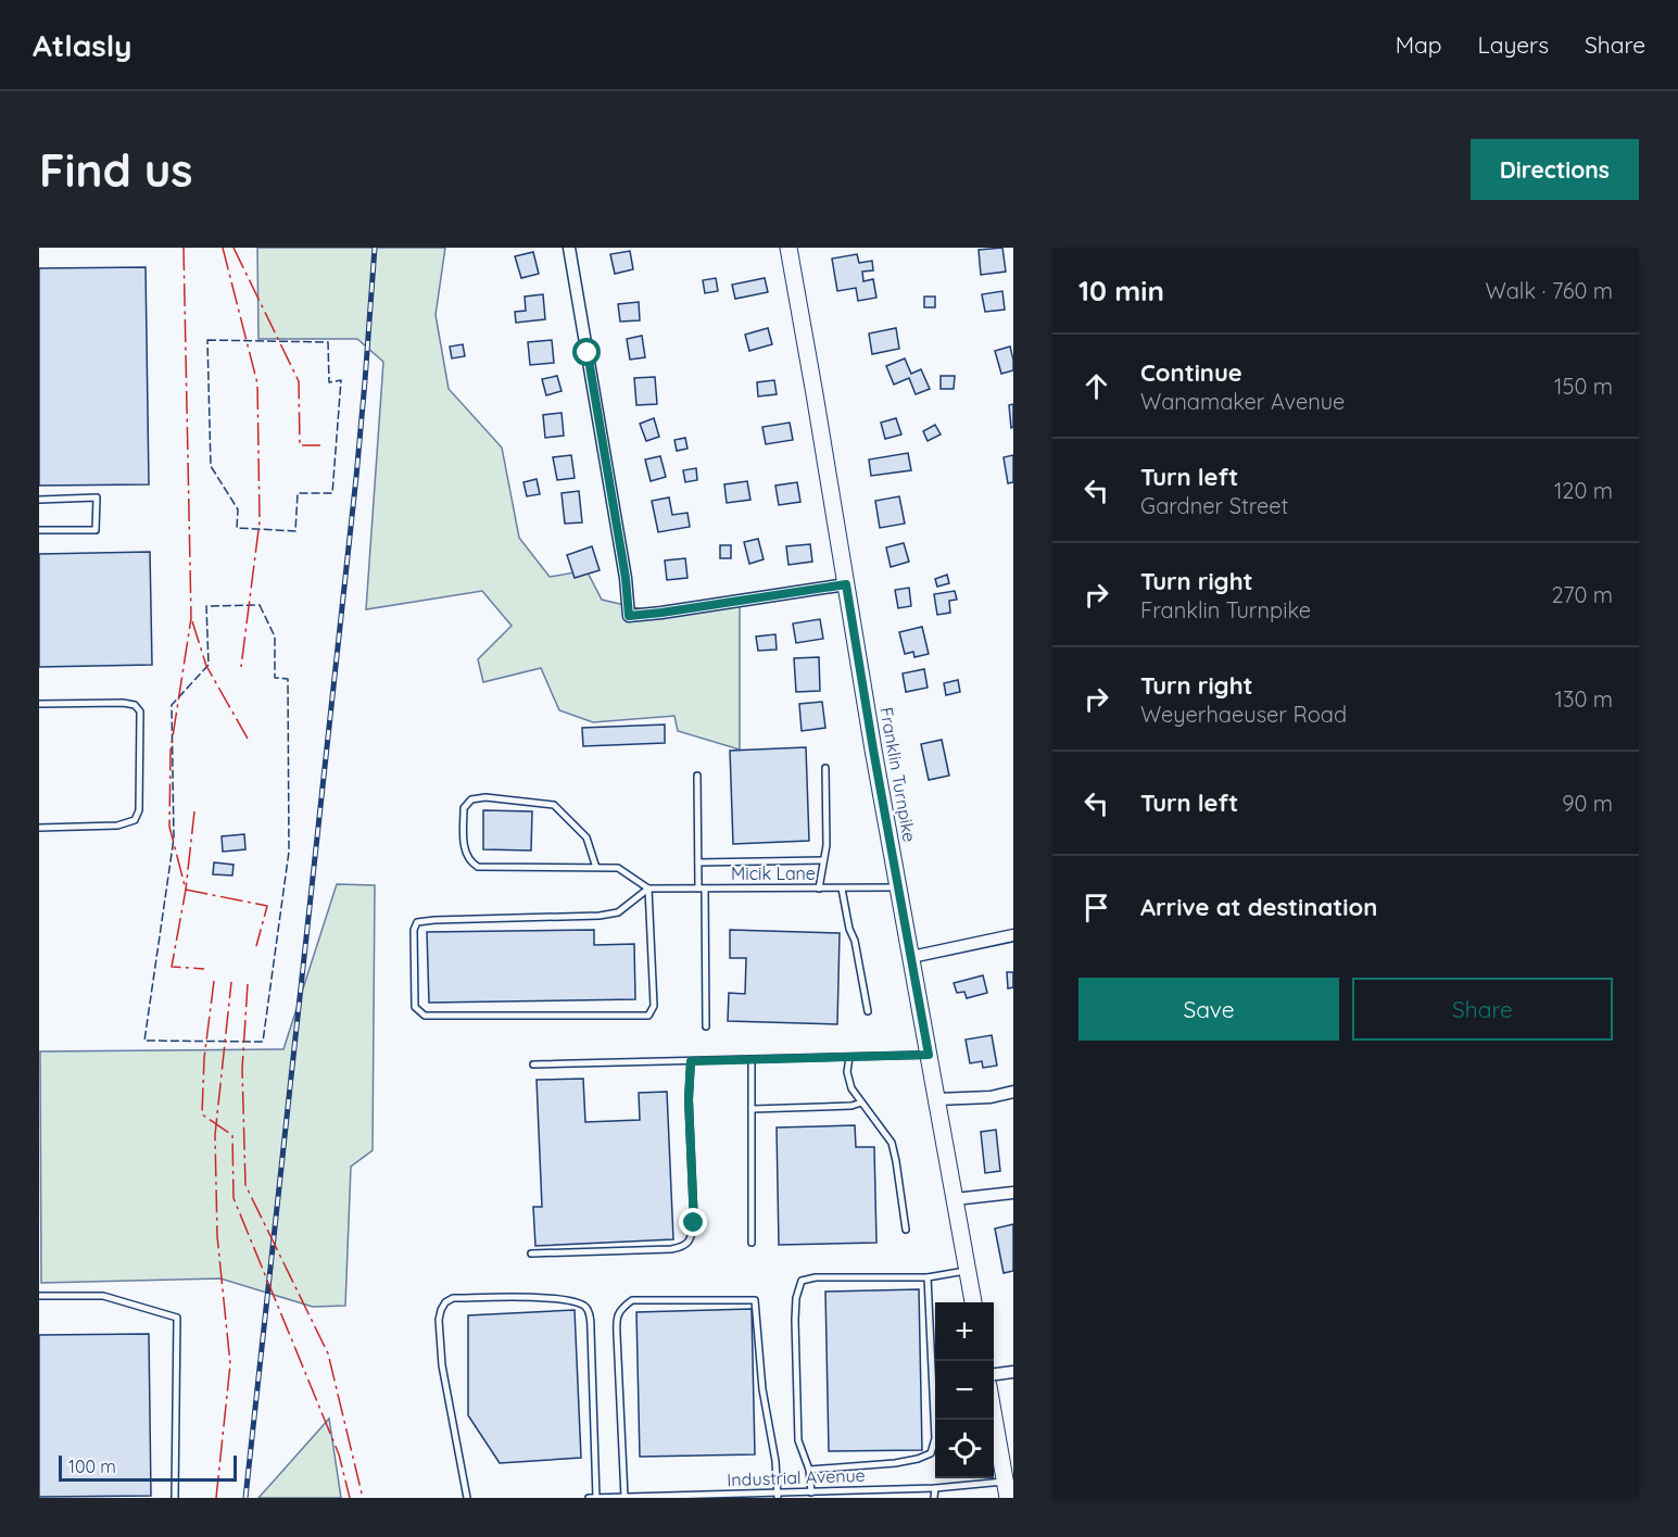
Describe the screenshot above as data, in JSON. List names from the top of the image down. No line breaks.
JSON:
{"streets":{"main road":["Franklin Turnpike"],"lane":["Micik Lane","Industrial Avenue"]},"crossings":[["Franklin Turnpike","Micik Lane"]],"scale_bar":"100 m","page":{"header":"Atlasly","nav":["Map","Layers","Share"],"buttons":["Directions",["Save","Share"]],"title":"Find us","heading":["10 min","Walk · 760 m"],"list":[["Continue","Wanamaker Avenue","150 m"],["Turn left","Gardner Street","120 m"],["Turn right","Franklin Turnpike","270 m"],["Turn right","Weyerhaeuser Road","130 m"],["Turn left","90 m"],"Arrive at destination"],"map_buttons":["+","−"],"scale":"100 m"}}
